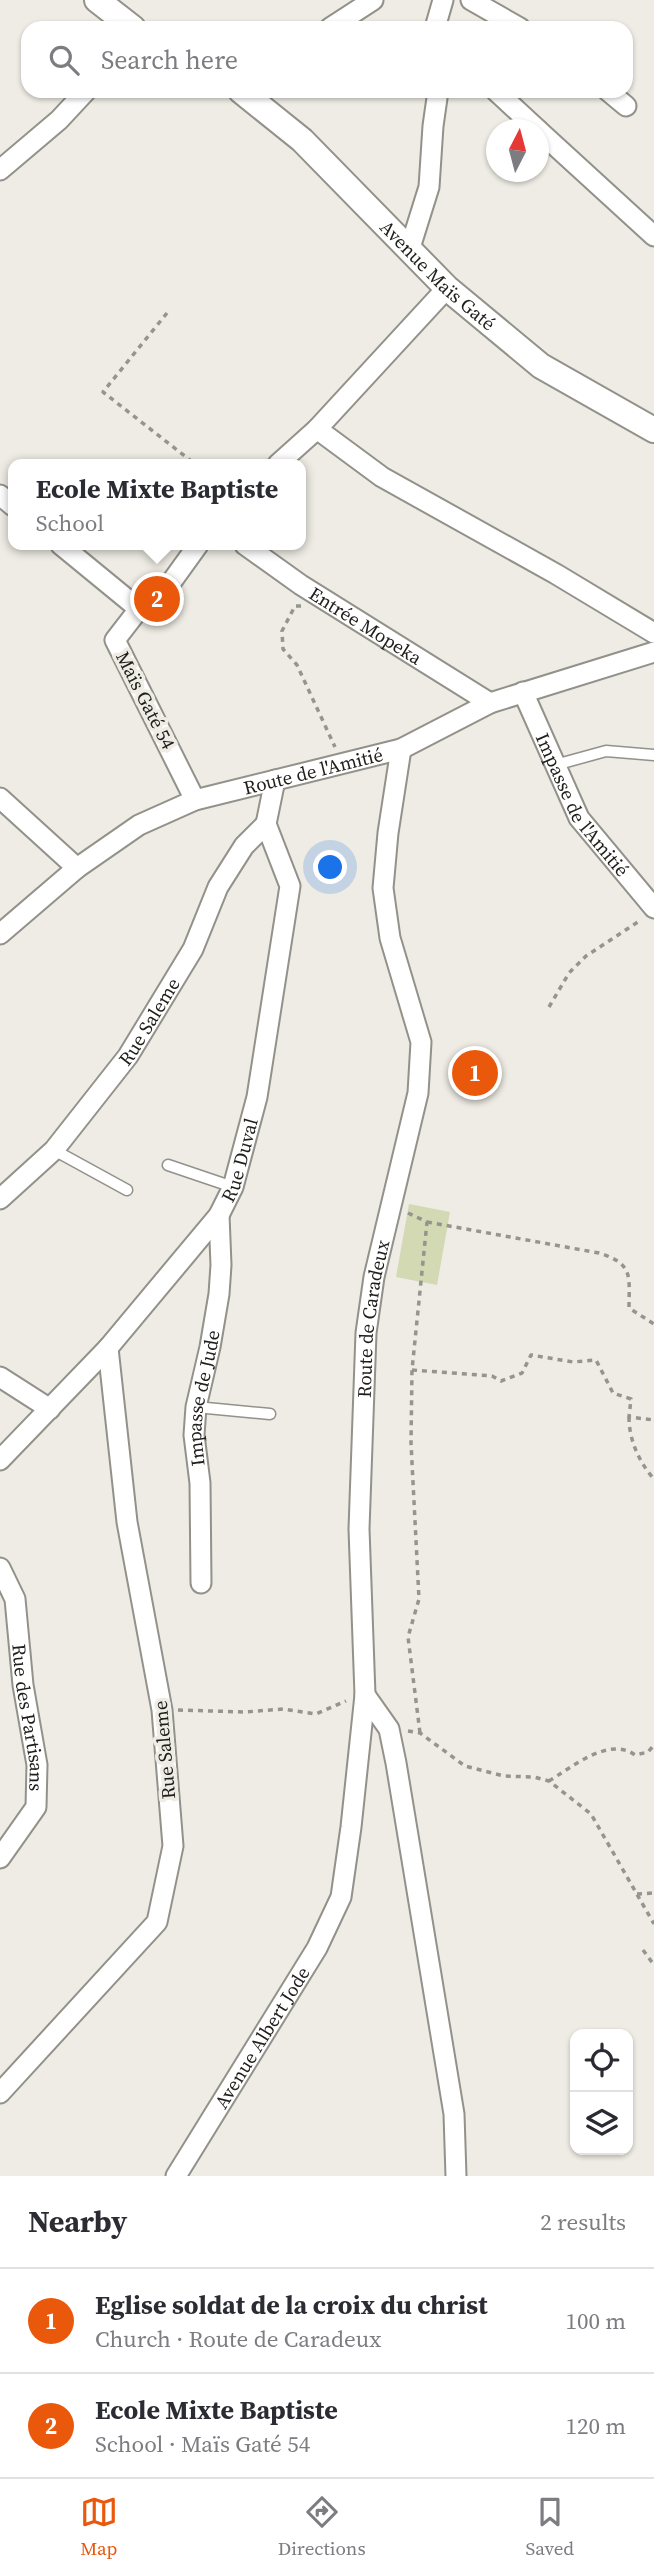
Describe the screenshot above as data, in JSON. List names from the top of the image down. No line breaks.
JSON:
{"streets":{"street":["Avenue Maïs Gaté","Entrée Mopeka","Maïs Gaté 54","Route de l'Amitié","Impasse de l'Amitié","Rue Saleme","Rue Duval","Route de Caradeux","Impasse de Jude","Rue des Partisans","Avenue Albert Jode"]},"crossings":[["Entrée Mopeka","Route de l'Amitié"],["Maïs Gaté 54","Route de l'Amitié"],["Route de l'Amitié","Impasse de l'Amitié"],["Route de l'Amitié","Route de Caradeux"],["Rue Saleme","Rue Duval"],["Rue Duval","Impasse de Jude"],["Route de Caradeux","Avenue Albert Jode"]],"north":"top","page":{"search":"Search here","popup":["Ecole Mixte Baptiste","School"],"pins":["2","1"],"heading":["Nearby","2 results"],"list":[{"mark":"1","name":"Eglise soldat de la croix du christ","note":"Church · Route de Caradeux","value":"100 m"},{"mark":"2","name":"Ecole Mixte Baptiste","note":"School · Maïs Gaté 54","value":"120 m"}],"nav":["Map","Directions","Saved"]}}
